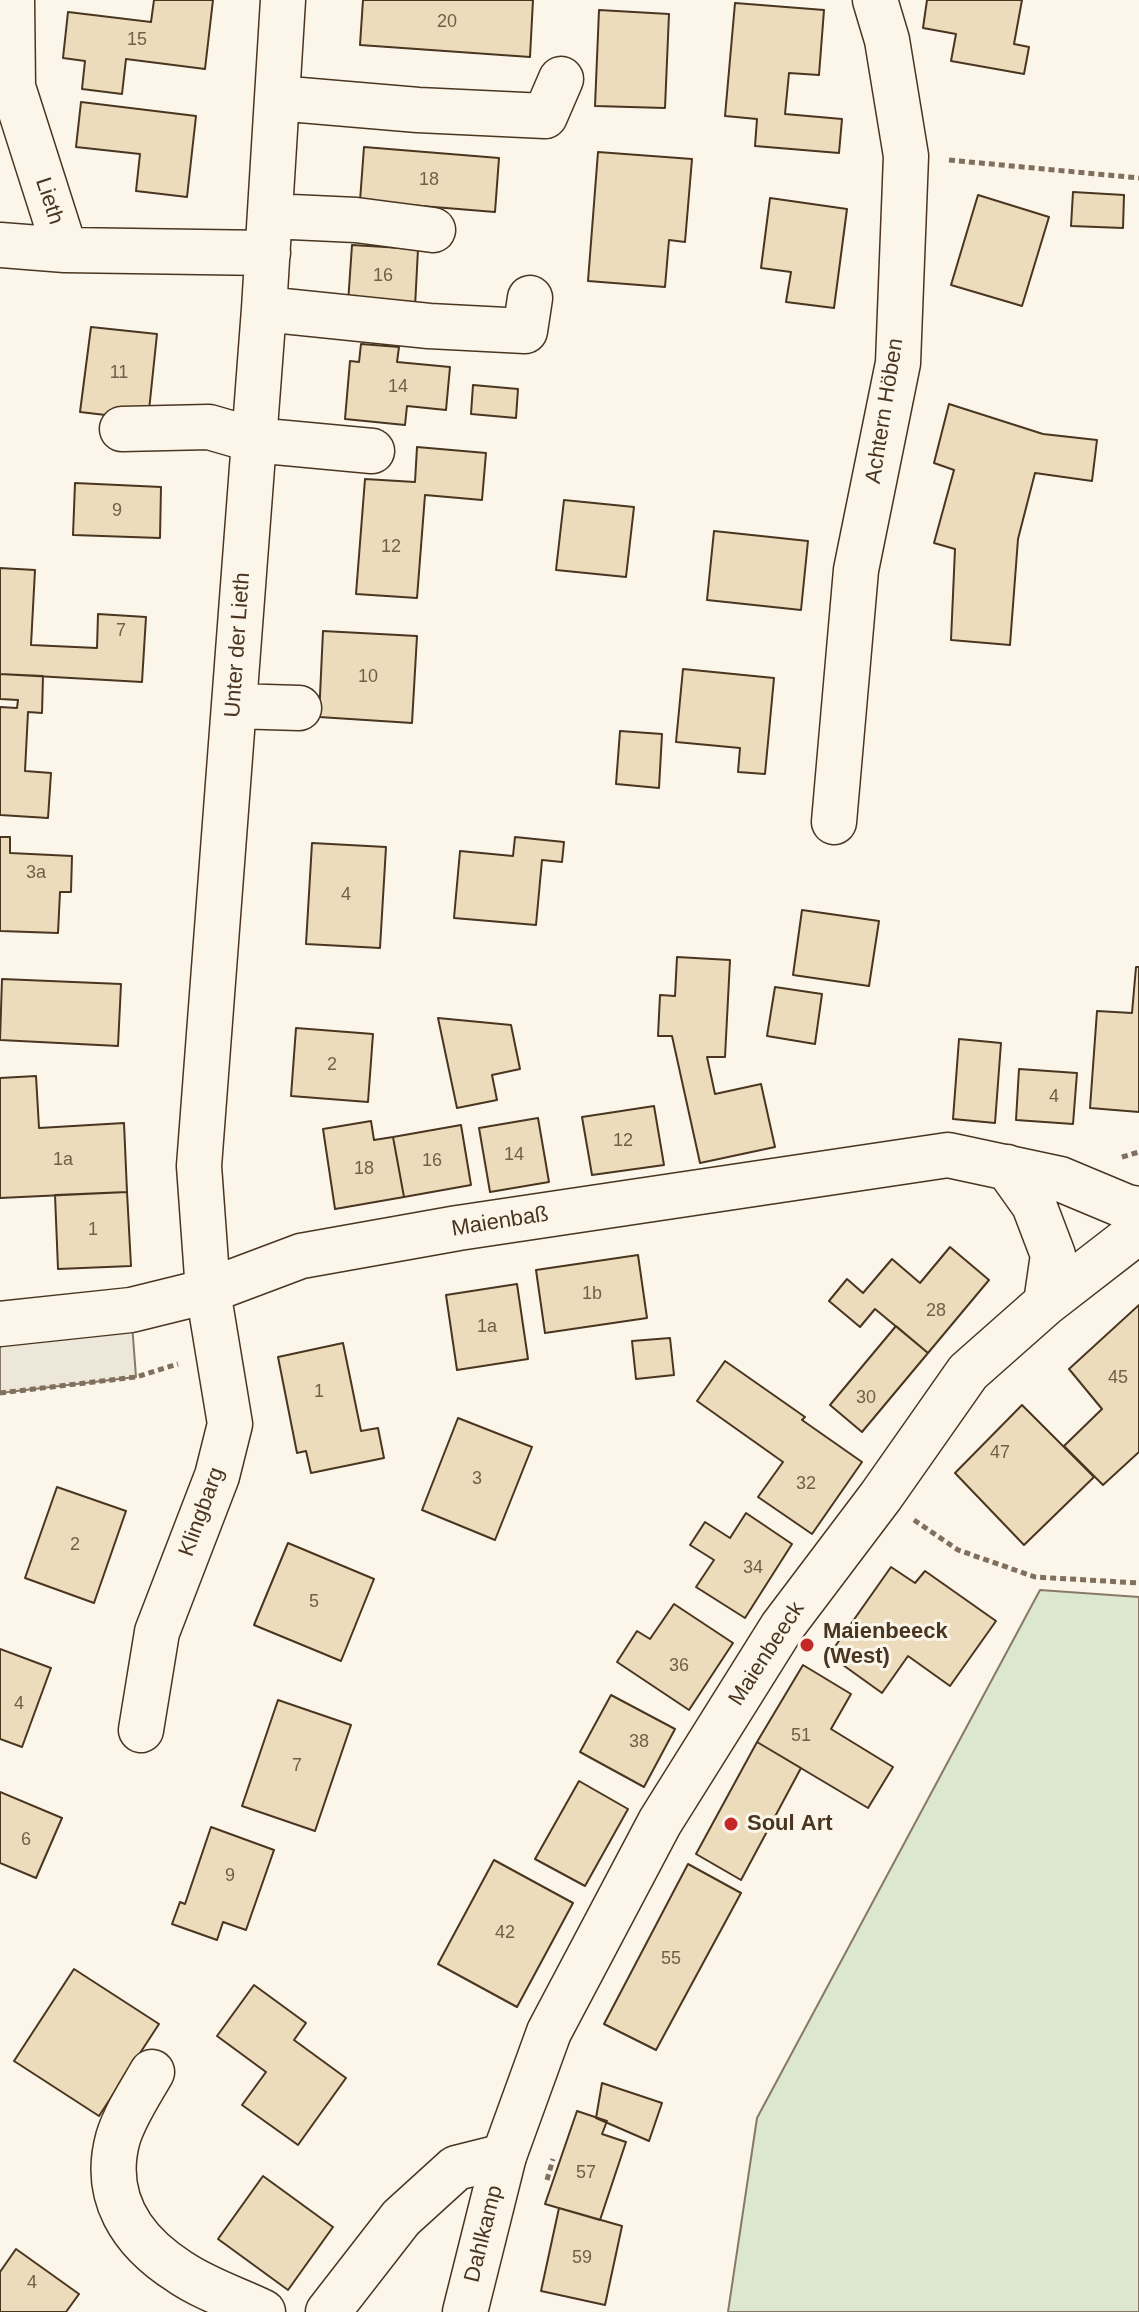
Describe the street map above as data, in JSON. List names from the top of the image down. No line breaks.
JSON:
{"streets":{"street":["Lieth","Achtern Höben","Unter der Lieth","Maienbaß","Klingbarg","Maienbeeck","Dahlkamp"]},"crossings":[["Lieth","Unter der Lieth"],["Unter der Lieth","Maienbaß"],["Unter der Lieth","Klingbarg"],["Maienbaß","Klingbarg"],["Maienbeeck","Dahlkamp"]],"places":["Maienbeeck (West)","Soul Art"],"house_numbers":["20","15","18","16","11","14","9","12","7","10","3a","4","2","4","12","14","1a","16","18","1","1b","28","1a","45","1","30","47","3","32","2","34","5","36","4","51","38","7","6","9","42","55","57","59","4"]}
